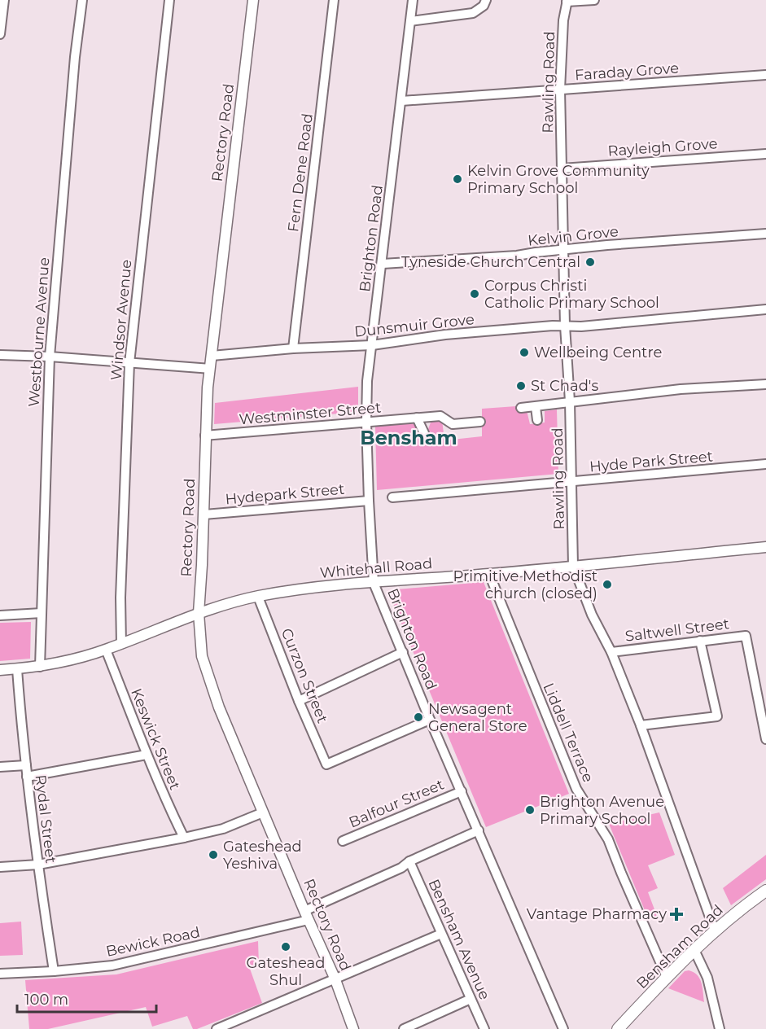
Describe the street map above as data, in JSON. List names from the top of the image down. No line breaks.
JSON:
{"streets":{"main road":["Bensham Road"],"street":["Faraday Grove","Rawling Road","Rectory Road","Rayleigh Grove","Fern Dene Road","Kelvin Grove","Brighton Road","Windsor Avenue","Dunsmuir Grove","Westbourne Avenue","Westminster Street","Hyde Park Street","Hydepark Street","Whitehall Road","Saltwell Street","Curzon Street","Liddell Terrace","Keswick Street","Balfour Street","Rydal Street","Bensham Avenue","Bewick Road"]},"crossings":[["Faraday Grove","Rawling Road"],["Faraday Grove","Brighton Road"],["Rawling Road","Rayleigh Grove"],["Rawling Road","Kelvin Grove"],["Rawling Road","Dunsmuir Grove"],["Rawling Road","Hyde Park Street"],["Rawling Road","Whitehall Road"],["Rawling Road","Saltwell Street"],["Rawling Road","Bensham Road"],["Rectory Road","Dunsmuir Grove"],["Rectory Road","Westminster Street"],["Rectory Road","Hydepark Street"],["Rectory Road","Whitehall Road"],["Rectory Road","Bewick Road"],["Fern Dene Road","Dunsmuir Grove"],["Kelvin Grove","Brighton Road"],["Brighton Road","Dunsmuir Grove"],["Brighton Road","Westminster Street"],["Brighton Road","Hydepark Street"],["Brighton Road","Whitehall Road"],["Brighton Road","Curzon Street"],["Brighton Road","Balfour Street"],["Brighton Road","Bewick Road"],["Windsor Avenue","Whitehall Road"],["Westbourne Avenue","Whitehall Road"],["Whitehall Road","Curzon Street"],["Whitehall Road","Liddell Terrace"],["Whitehall Road","Keswick Street"],["Whitehall Road","Rydal Street"],["Liddell Terrace","Bensham Road"],["Rydal Street","Bewick Road"],["Bensham Avenue","Bewick Road"]],"districts":["Bensham"],"places":{"other":["Kelvin Grove Community Primary School","Tyneside Church Central","Corpus Christi Catholic Primary School","Wellbeing Centre","St Chad's","Primitive Methodist church (closed)","Newsagent General Store","Brighton Avenue Primary School","Gateshead Yeshiva","Gateshead Shul"],"health":["Vantage Pharmacy"]},"scale_bar":"100 m"}
